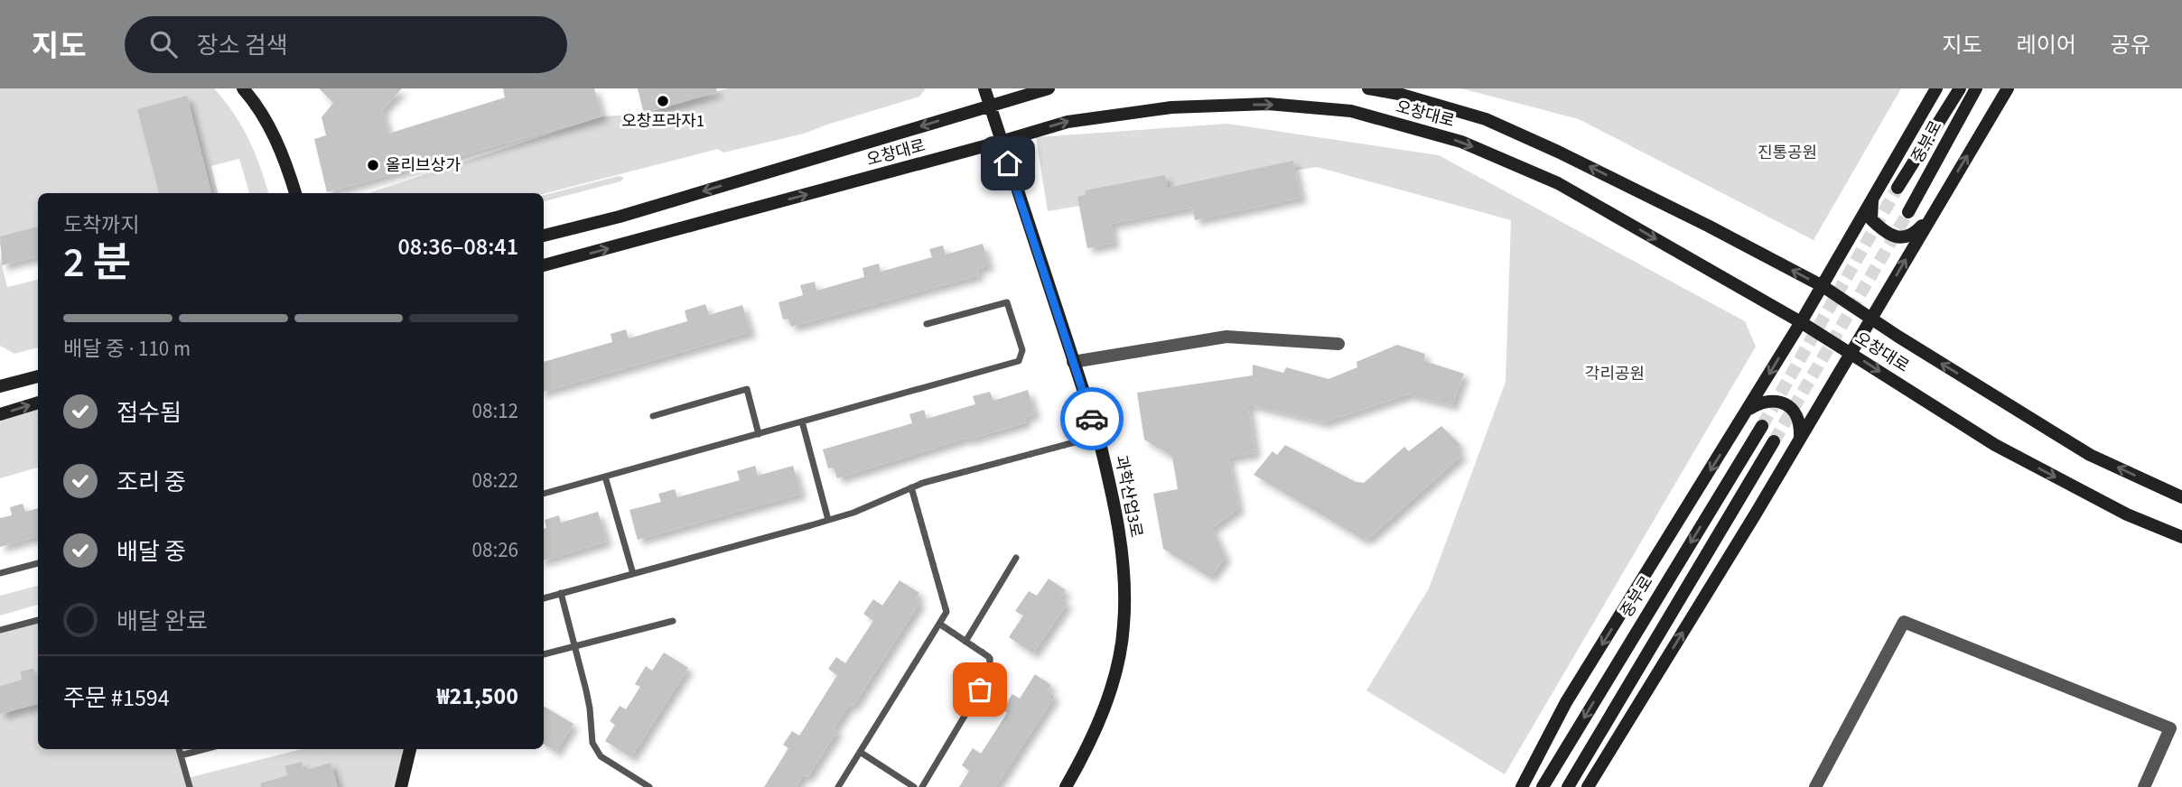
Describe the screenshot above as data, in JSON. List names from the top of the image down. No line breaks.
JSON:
{"streets":{"main road":["오창대로","중부로","과학산업3로"]},"crossings":[["오창대로","과학산업3로"]],"parks":["진통공원","각리공원"],"places":["오창프라자1","올리브상가"],"page":{"header":"지도","search":"장소 검색","nav":["지도","레이어","공유"],"heading":["2 분","도착까지","08:36–08:41"],"panel":["주문 #1594","₩21,500"],"bar":"배달 중 · 110 m","list":[["접수됨","08:12"],["조리 중","08:22"],["배달 중","08:26"],"배달 완료"]}}
